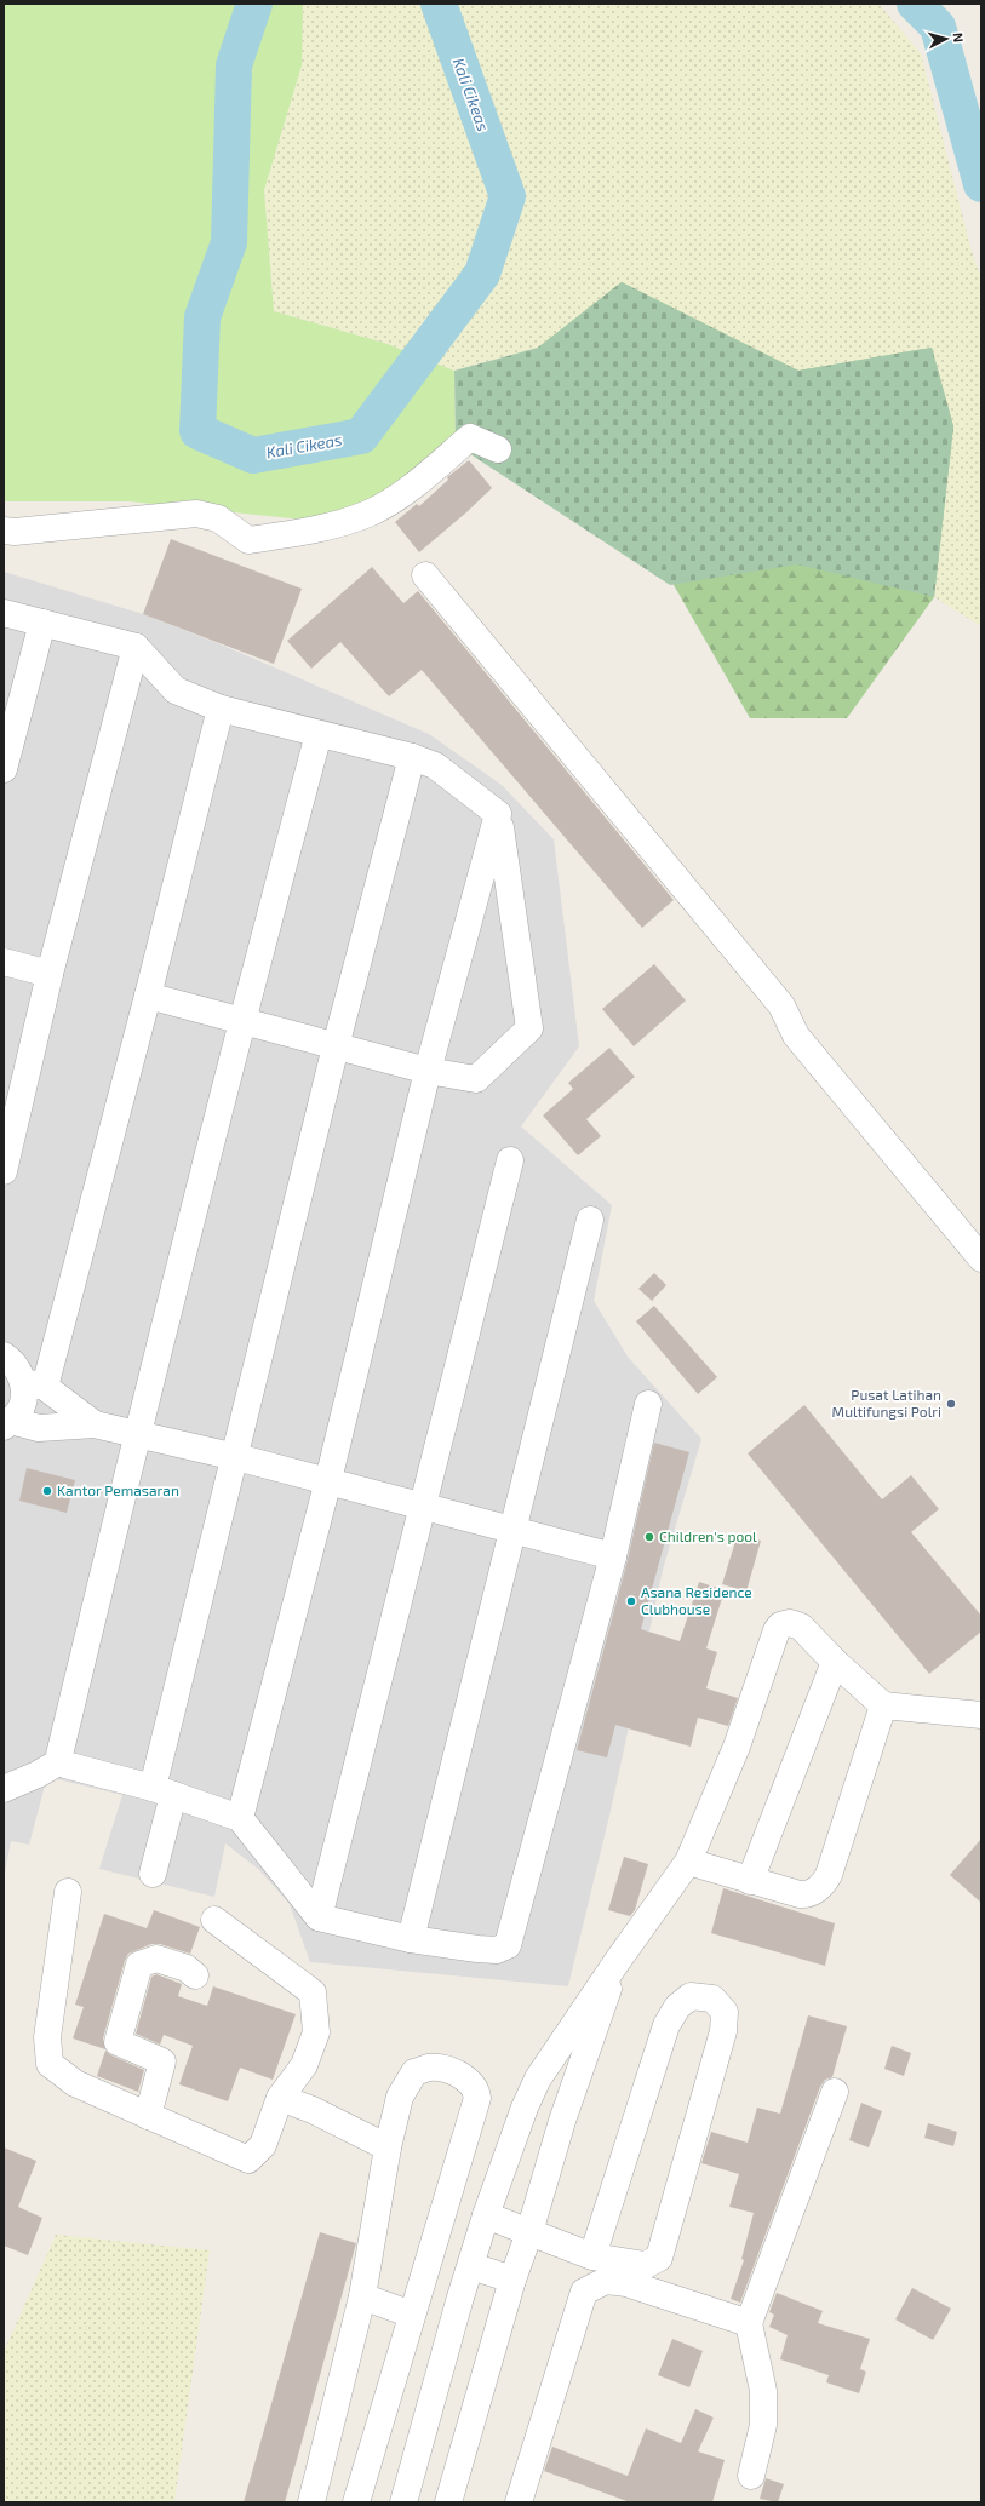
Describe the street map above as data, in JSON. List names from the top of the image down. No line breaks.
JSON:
{"water":["Kali Cikeas"],"places":["Pusat Latihan Multifungsi Polri","Kantor Pemasaran","Children's pool","Asana Residence Clubhouse"],"north":"right"}
